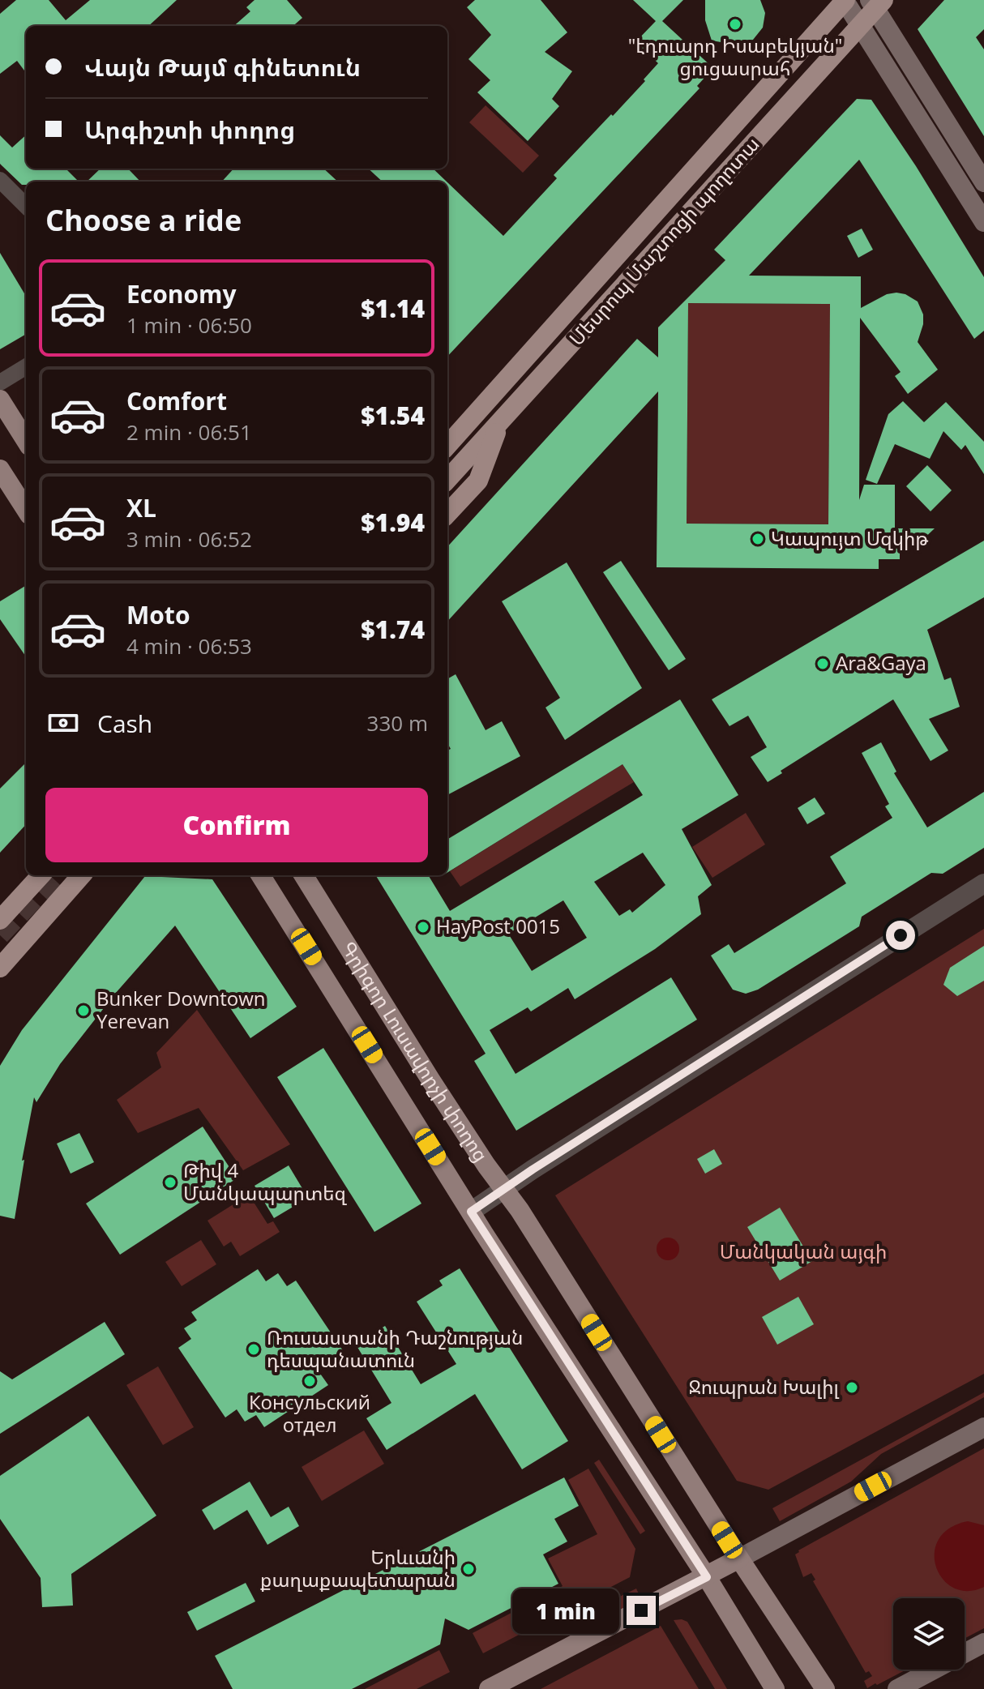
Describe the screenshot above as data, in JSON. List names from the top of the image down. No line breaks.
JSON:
{"streets":{"highway":["Մեսրոպ Մաշտոցի պողոտա"],"main road":["Գրիգոր Լուսավորչի փողոց"]},"parks":["Մանկական այգի"],"places":["\"էդուարդ Իսաբեկյան\" ցուցասրահ","Կապույտ Մզկիթ","Ara&Gaya","HayPost 0015","Bunker Downtown Yerevan","Թիվ 4 Մանկապարտեզ","Ռուսաստանի Դաշնության դեսպանատուն","Консульский отдел","Ջուպրան Խալիլ","Երևւանի քաղաքապետարան"],"page":{"banner":["Վայն Թայմ գինետուն","Արգիշտի փողոց"],"heading":"Choose a ride","list":[{"name":"Economy","note":"1 min · 06:50","value":"$1.14"},{"name":"Comfort","note":"2 min · 06:51","value":"$1.54"},{"name":"XL","note":"3 min · 06:52","value":"$1.94"},{"name":"Moto","note":"4 min · 06:53","value":"$1.74"}],"pay":["Cash","330 m"],"buttons":"Confirm","bubble":"1 min"}}
